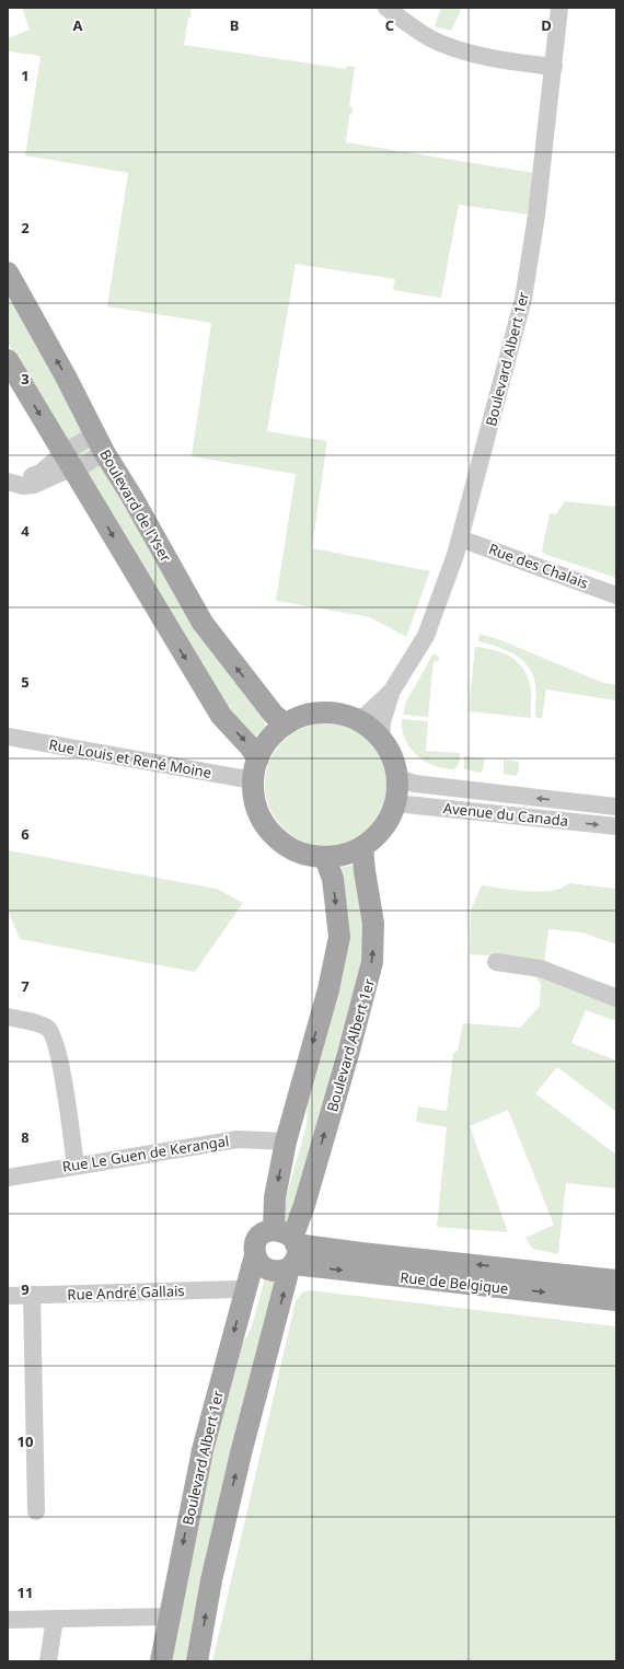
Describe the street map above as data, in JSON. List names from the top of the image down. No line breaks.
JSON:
{"streets":{"main road":["Boulevard Albert 1er","Boulevard de l'Yser","Rue de Belgique"],"street":["Rue des Chalais","Rue Louis et René Moine","Avenue du Canada","Rue Le Guen de Kerangal","Rue André Gallais"]},"crossings":[["Boulevard Albert 1er","Boulevard de l'Yser"],["Boulevard Albert 1er","Rue des Chalais"],["Boulevard Albert 1er","Rue Louis et René Moine"],["Boulevard Albert 1er","Avenue du Canada"],["Boulevard Albert 1er","Rue Le Guen de Kerangal"],["Boulevard Albert 1er","Rue de Belgique"],["Boulevard Albert 1er","Rue André Gallais"],["Boulevard de l'Yser","Rue Louis et René Moine"],["Boulevard de l'Yser","Avenue du Canada"],["Rue Louis et René Moine","Avenue du Canada"]],"grid":{"columns":["A","B","C","D"],"rows":["1","2","3","4","5","6","7","8","9","10","11"]}}
